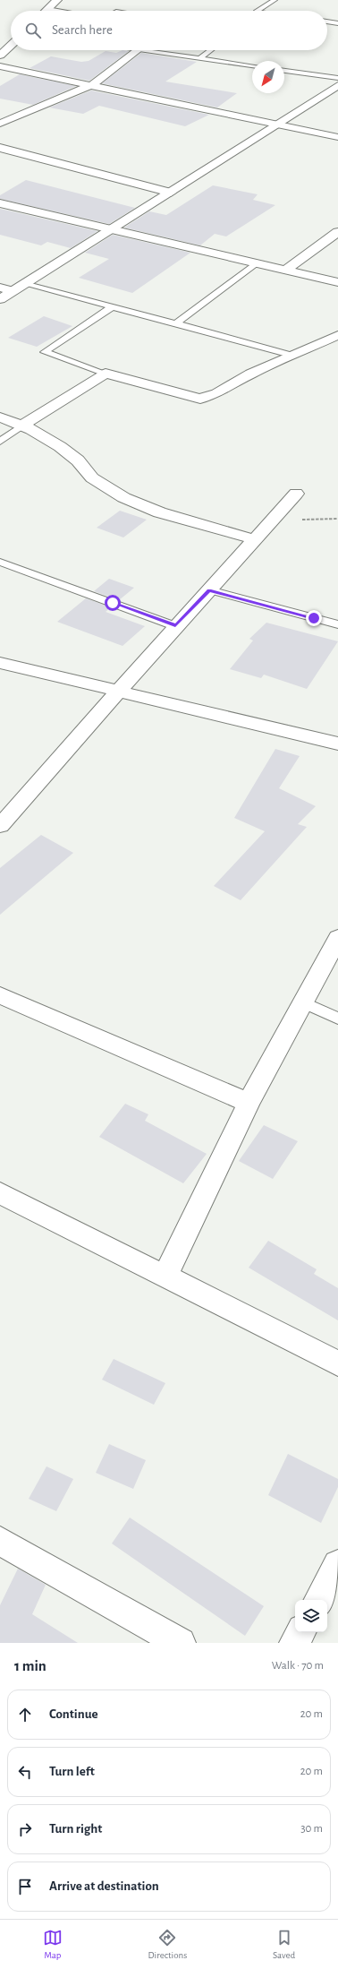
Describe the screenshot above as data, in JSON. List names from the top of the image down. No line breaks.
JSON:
{"north":"bottom left","page":{"search":"Search here","heading":["1 min","Walk · 70 m"],"list":[["Continue","20 m"],["Turn left","20 m"],["Turn right","30 m"],"Arrive at destination"],"nav":["Map","Directions","Saved"]}}
